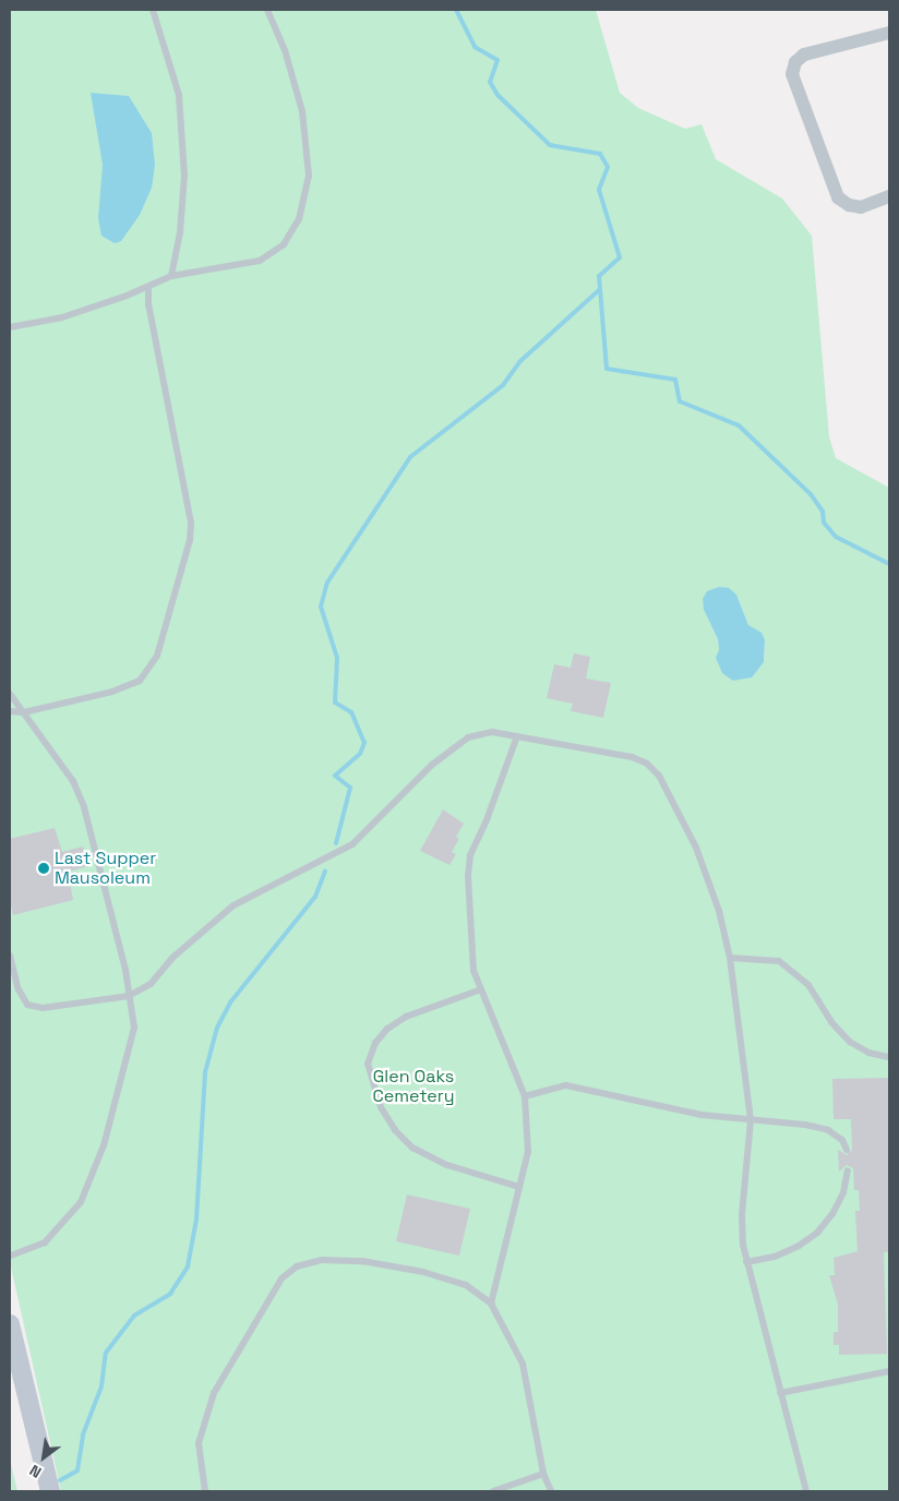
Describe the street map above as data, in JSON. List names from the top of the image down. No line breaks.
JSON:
{"parks":["Glen Oaks Cemetery"],"places":["Last Supper Mausoleum"],"north":"bottom left"}
